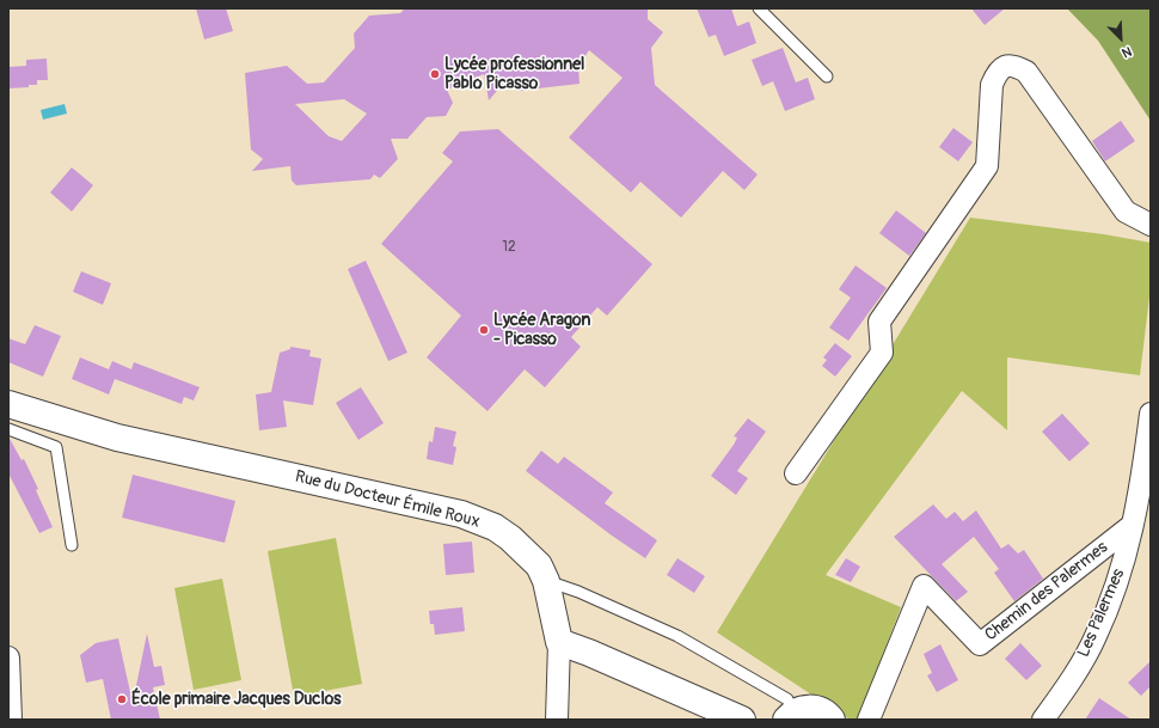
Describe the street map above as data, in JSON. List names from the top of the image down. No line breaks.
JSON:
{"streets":{"street":["Rue du Docteur Émile Roux","Chemin des Palermes","Les Palermes"]},"crossings":[["Chemin des Palermes","Les Palermes"]],"places":["Lycée professionnel Pablo Picasso","Lycée Aragon - Picasso","École primaire Jacques Duclos"],"house_numbers":["12"],"north":"bottom right"}
